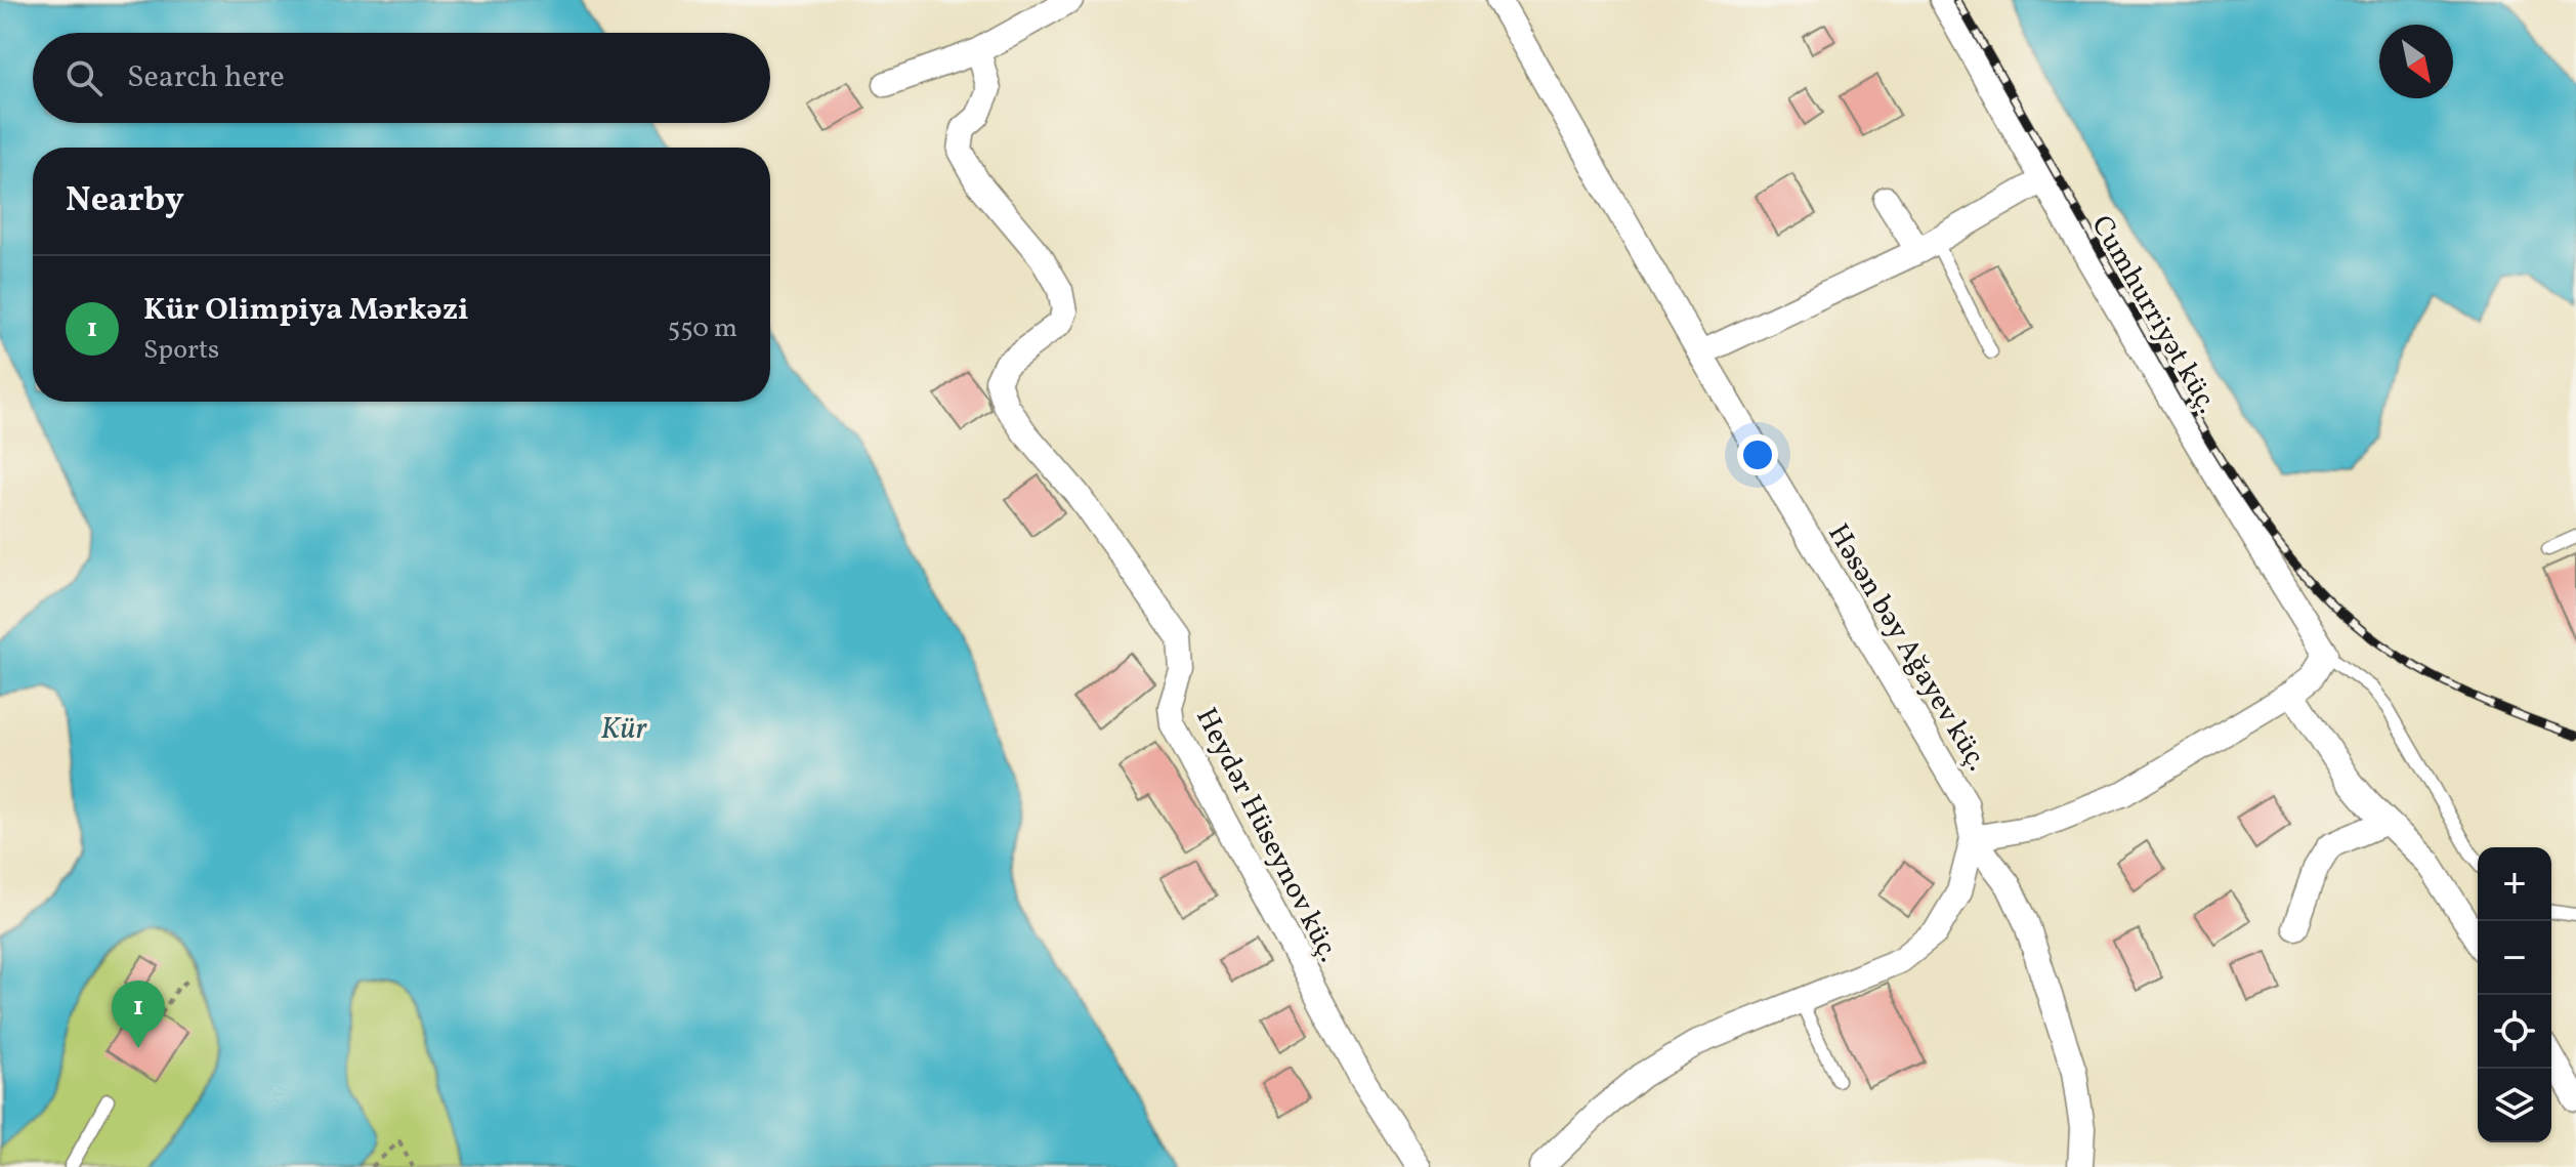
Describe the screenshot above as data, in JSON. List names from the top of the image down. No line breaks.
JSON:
{"streets":{"street":["Cumhurriyət küç.","Həsən bəy Ağayev küç.","Heydər Hüseynov küç."]},"water":["Kür"],"north":"bottom right","page":{"search":"Search here","heading":"Nearby","list":[{"mark":"1","name":"Kür Olimpiya Mərkəzi","note":"Sports","value":"550 m"}],"map_buttons":["+","−"],"pins":"1"}}
